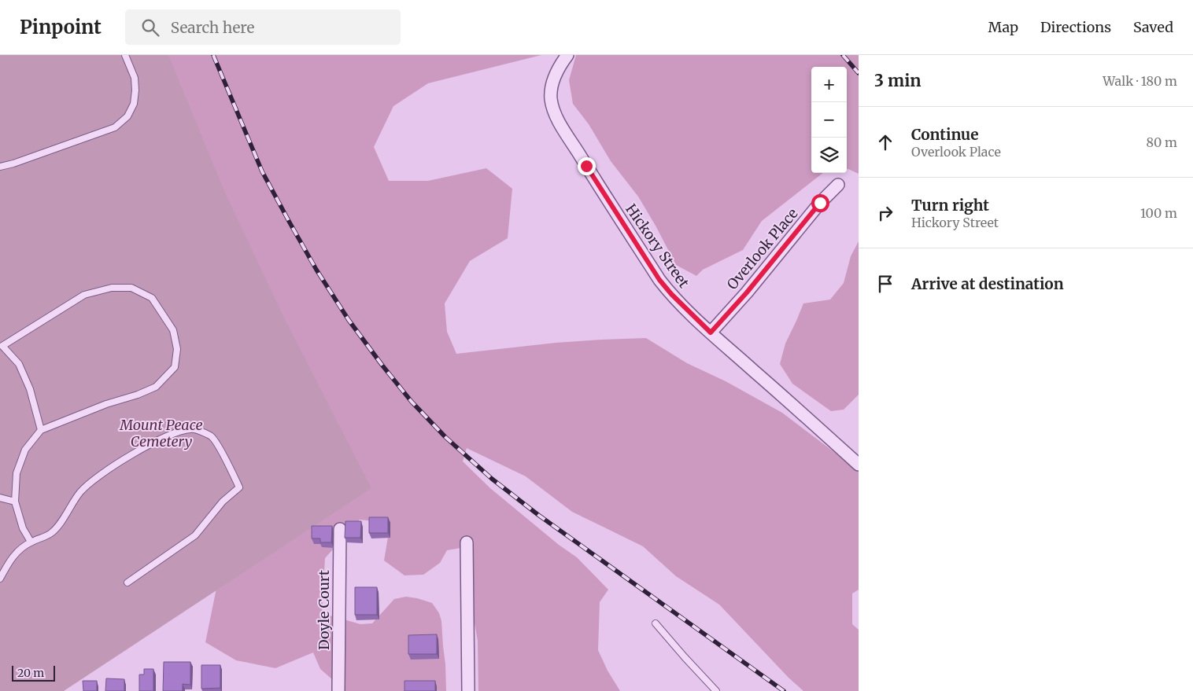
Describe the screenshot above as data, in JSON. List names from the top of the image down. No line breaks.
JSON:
{"streets":{"street":["Hickory Street","Overlook Place","Doyle Court"]},"crossings":[["Hickory Street","Overlook Place"]],"parks":["Mount Peace Cemetery"],"scale_bar":"20 m","page":{"header":"Pinpoint","search":"Search here","nav":["Map","Directions","Saved"],"heading":["3 min","Walk · 180 m"],"map_buttons":["+","−"],"list":[["Continue","Overlook Place","80 m"],["Turn right","Hickory Street","100 m"],"Arrive at destination"],"scale":"20 m"}}
